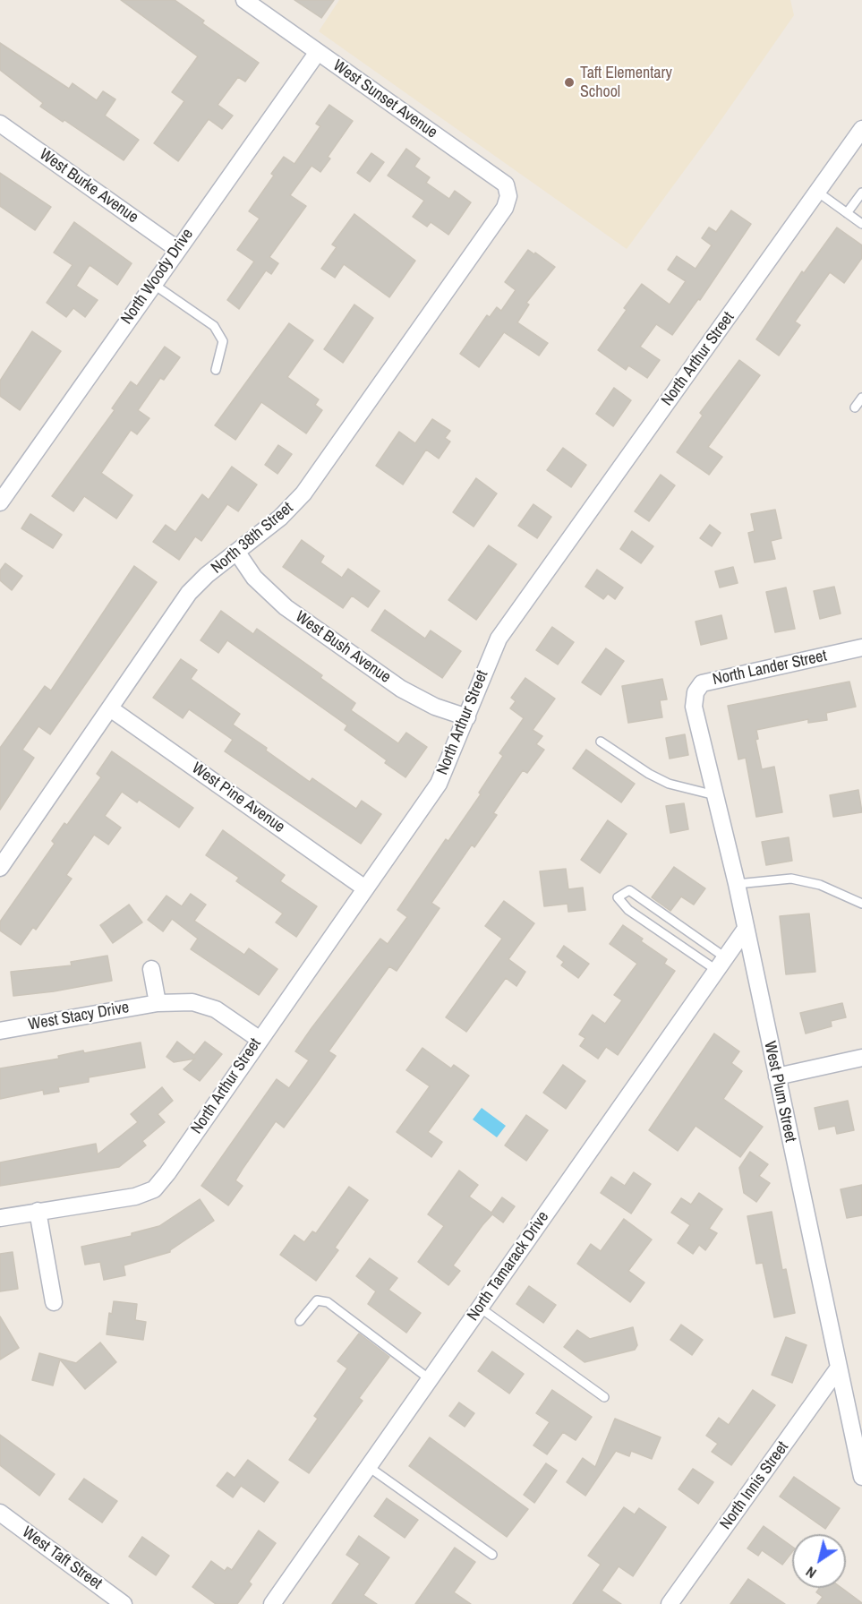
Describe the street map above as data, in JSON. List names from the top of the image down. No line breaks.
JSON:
{"streets":{"street":["West Sunset Avenue","West Burke Avenue","North Woody Drive","North Arthur Street","North 38th Street","West Bush Avenue","North Lander Street","West Pine Avenue","West Stacy Drive","West Plum Street","North Tamarack Drive","North Innis Street","West Taft Street"]},"crossings":[["West Sunset Avenue","North Woody Drive"],["West Sunset Avenue","North 38th Street"],["West Burke Avenue","North Woody Drive"],["North Arthur Street","West Bush Avenue"],["North Arthur Street","West Pine Avenue"],["North Arthur Street","West Stacy Drive"],["North 38th Street","West Bush Avenue"],["North 38th Street","West Pine Avenue"],["North Lander Street","West Plum Street"],["West Plum Street","North Tamarack Drive"],["West Plum Street","North Innis Street"]],"places":["Taft Elementary School"],"north":"bottom left"}
